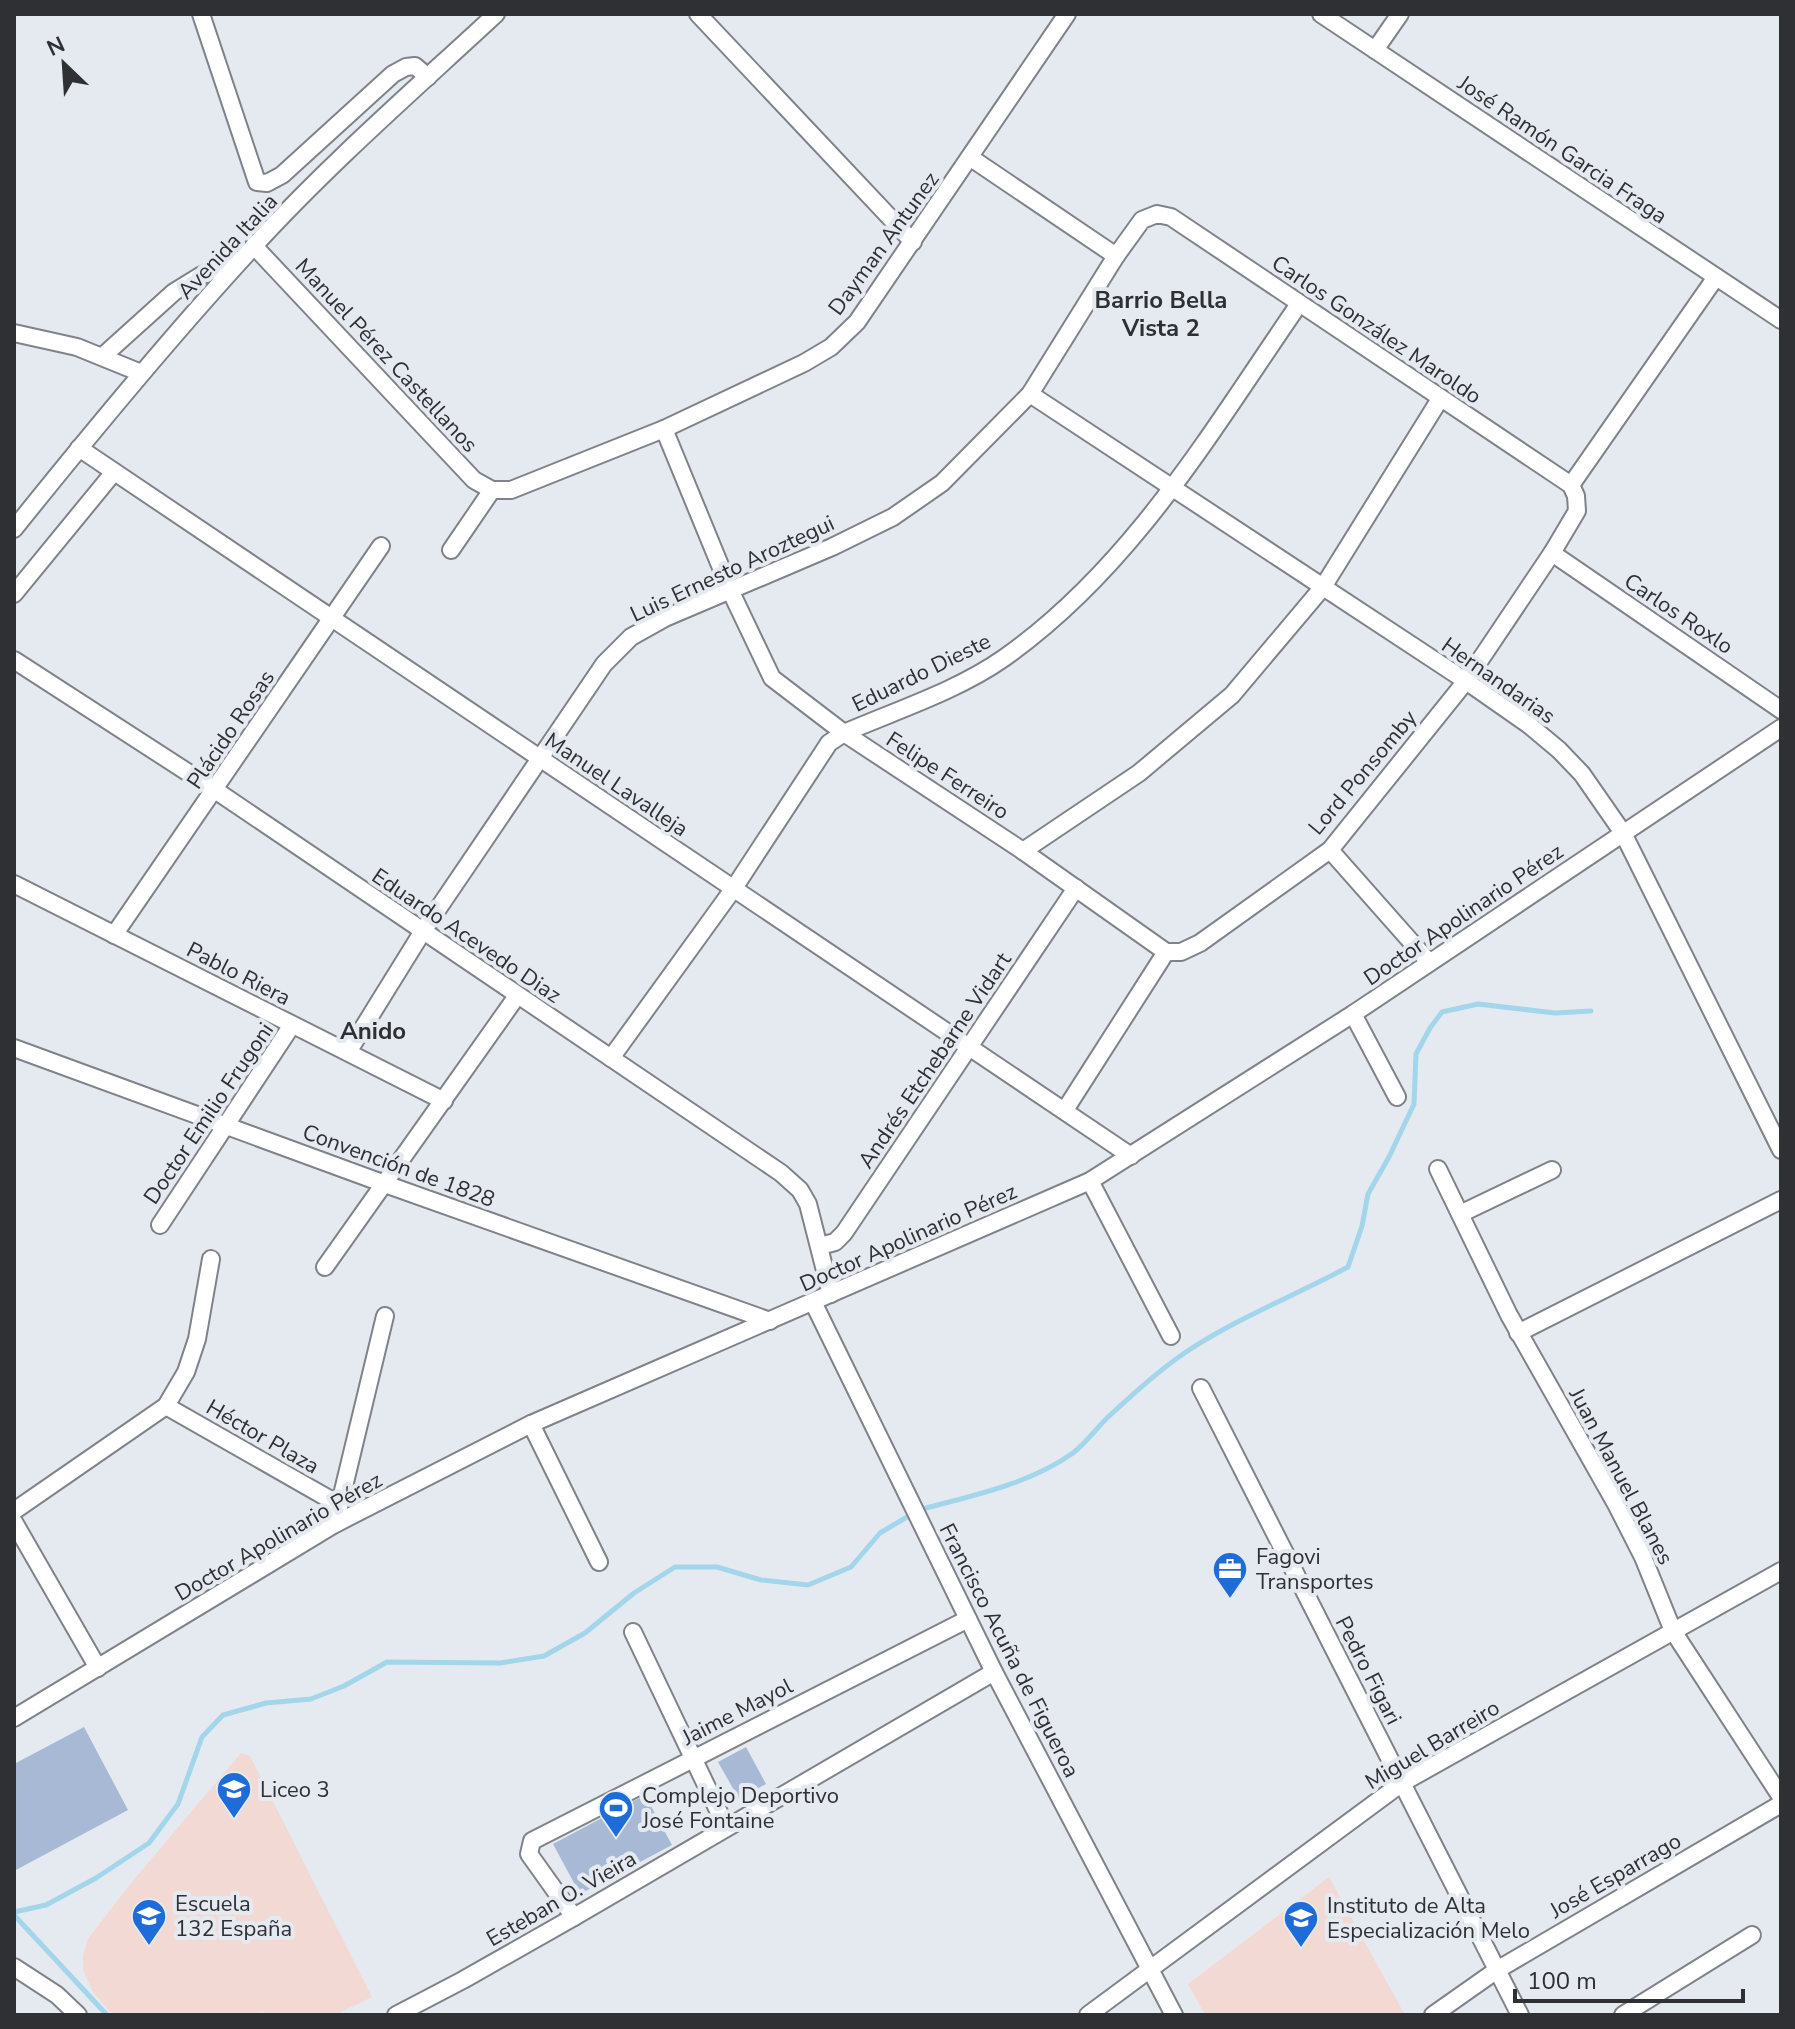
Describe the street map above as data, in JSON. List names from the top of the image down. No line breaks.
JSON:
{"streets":{"street":["José Ramón Garcia Fraga","Dayman Antunez","Avenida Italia","Carlos González Maroldo","Manuel Pérez Castellanos","Luis Ernesto Aroztegui","Carlos Roxlo","Eduardo Dieste","Hernandarias","Plácido Rosas","Lord Ponsomby","Felipe Ferreiro","Manuel Lavalleja","Doctor Apolinario Pérez","Eduardo Acevedo Diaz","Pablo Riera","Andrés Etchebarne Vidart","Doctor Emilio Frugoni","Convención de 1828","Héctor Plaza","Juan Manuel Blanes","Francisco Acuña de Figueroa","Pedro Figari","Jaime Mayol","Miguel Barreiro","José Esparrago","Esteban O. Vieira"]},"crossings":[["Dayman Antunez","Manuel Pérez Castellanos"],["Dayman Antunez","Felipe Ferreiro"],["Avenida Italia","Manuel Pérez Castellanos"],["Avenida Italia","Manuel Lavalleja"],["Carlos González Maroldo","Luis Ernesto Aroztegui"],["Carlos González Maroldo","Eduardo Dieste"],["Carlos González Maroldo","Lord Ponsomby"],["Luis Ernesto Aroztegui","Hernandarias"],["Luis Ernesto Aroztegui","Felipe Ferreiro"],["Luis Ernesto Aroztegui","Manuel Lavalleja"],["Luis Ernesto Aroztegui","Eduardo Acevedo Diaz"],["Luis Ernesto Aroztegui","Pablo Riera"],["Carlos Roxlo","Lord Ponsomby"],["Eduardo Dieste","Hernandarias"],["Eduardo Dieste","Felipe Ferreiro"],["Eduardo Dieste","Manuel Lavalleja"],["Eduardo Dieste","Eduardo Acevedo Diaz"],["Hernandarias","Lord Ponsomby"],["Hernandarias","Doctor Apolinario Pérez"],["Plácido Rosas","Manuel Lavalleja"],["Plácido Rosas","Eduardo Acevedo Diaz"],["Plácido Rosas","Pablo Riera"],["Lord Ponsomby","Felipe Ferreiro"],["Felipe Ferreiro","Andrés Etchebarne Vidart"],["Manuel Lavalleja","Doctor Apolinario Pérez"],["Manuel Lavalleja","Andrés Etchebarne Vidart"],["Doctor Apolinario Pérez","Eduardo Acevedo Diaz"],["Doctor Apolinario Pérez","Convención de 1828"],["Doctor Apolinario Pérez","Héctor Plaza"],["Doctor Apolinario Pérez","Francisco Acuña de Figueroa"],["Eduardo Acevedo Diaz","Andrés Etchebarne Vidart"],["Pablo Riera","Doctor Emilio Frugoni"],["Doctor Emilio Frugoni","Convención de 1828"],["Juan Manuel Blanes","Miguel Barreiro"],["Francisco Acuña de Figueroa","Jaime Mayol"],["Francisco Acuña de Figueroa","Miguel Barreiro"],["Francisco Acuña de Figueroa","Esteban O. Vieira"],["Pedro Figari","Miguel Barreiro"],["Pedro Figari","José Esparrago"],["Jaime Mayol","Esteban O. Vieira"]],"districts":["Barrio Bella Vista 2","Anido"],"places":{"office":["Fagovi Transportes"],"school or university":["Liceo 3","Escuela 132 España","Instituto de Alta Especialización Melo"],"sports":["Complejo Deportivo José Fontaine"]},"scale_bar":"100 m","north":"top left"}
